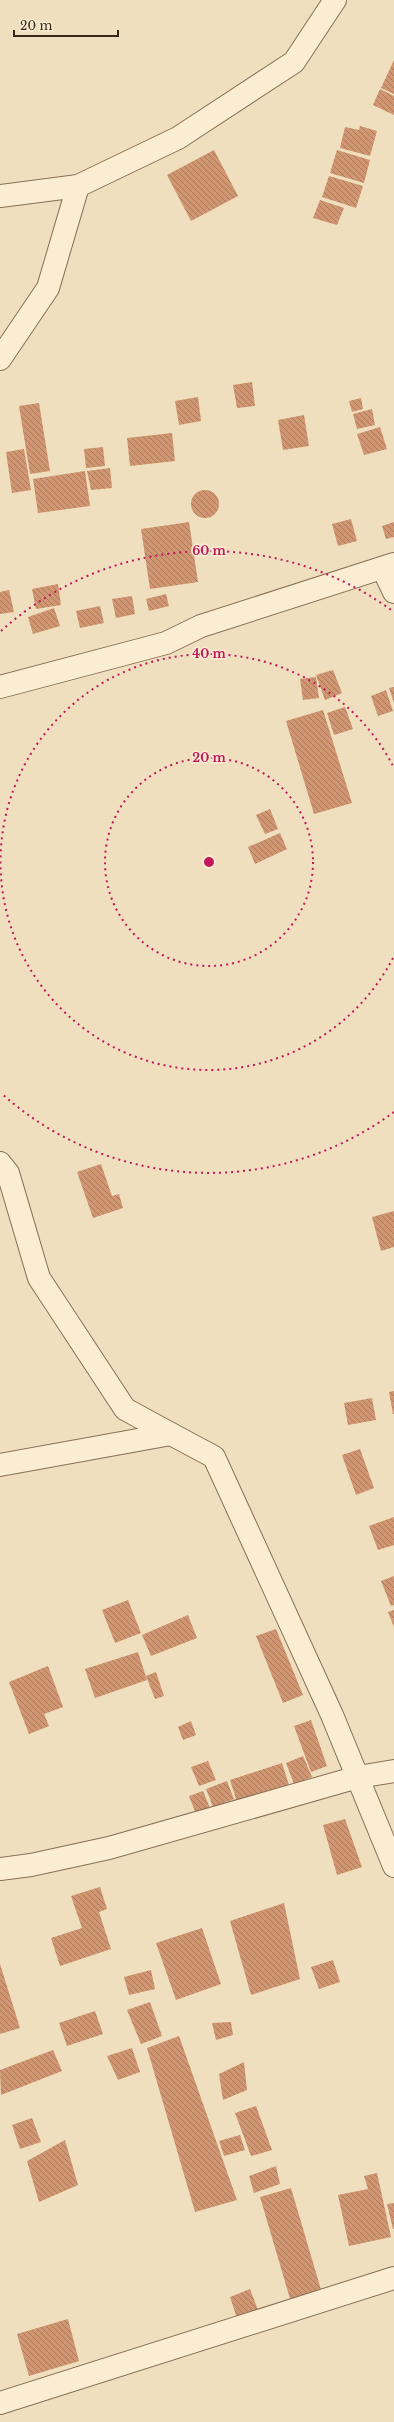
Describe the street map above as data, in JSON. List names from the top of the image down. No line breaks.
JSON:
{"scale_bar":"20 m","rings":["60 m","40 m","20 m"]}
